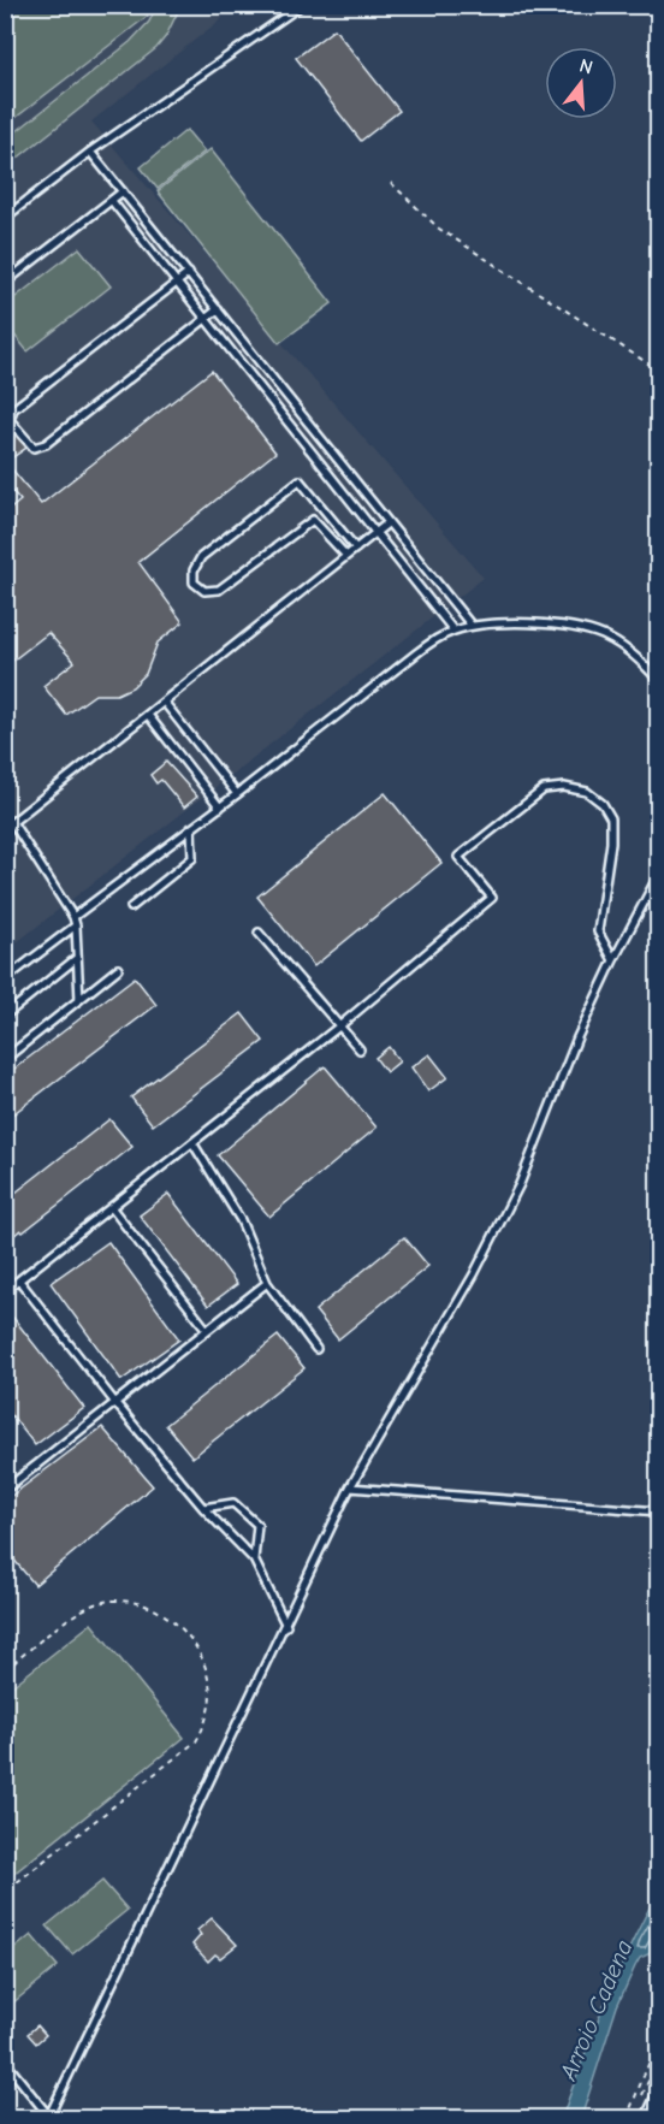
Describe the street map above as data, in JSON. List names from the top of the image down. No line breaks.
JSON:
{"water":["Arroio Cadena"],"north":"top"}
